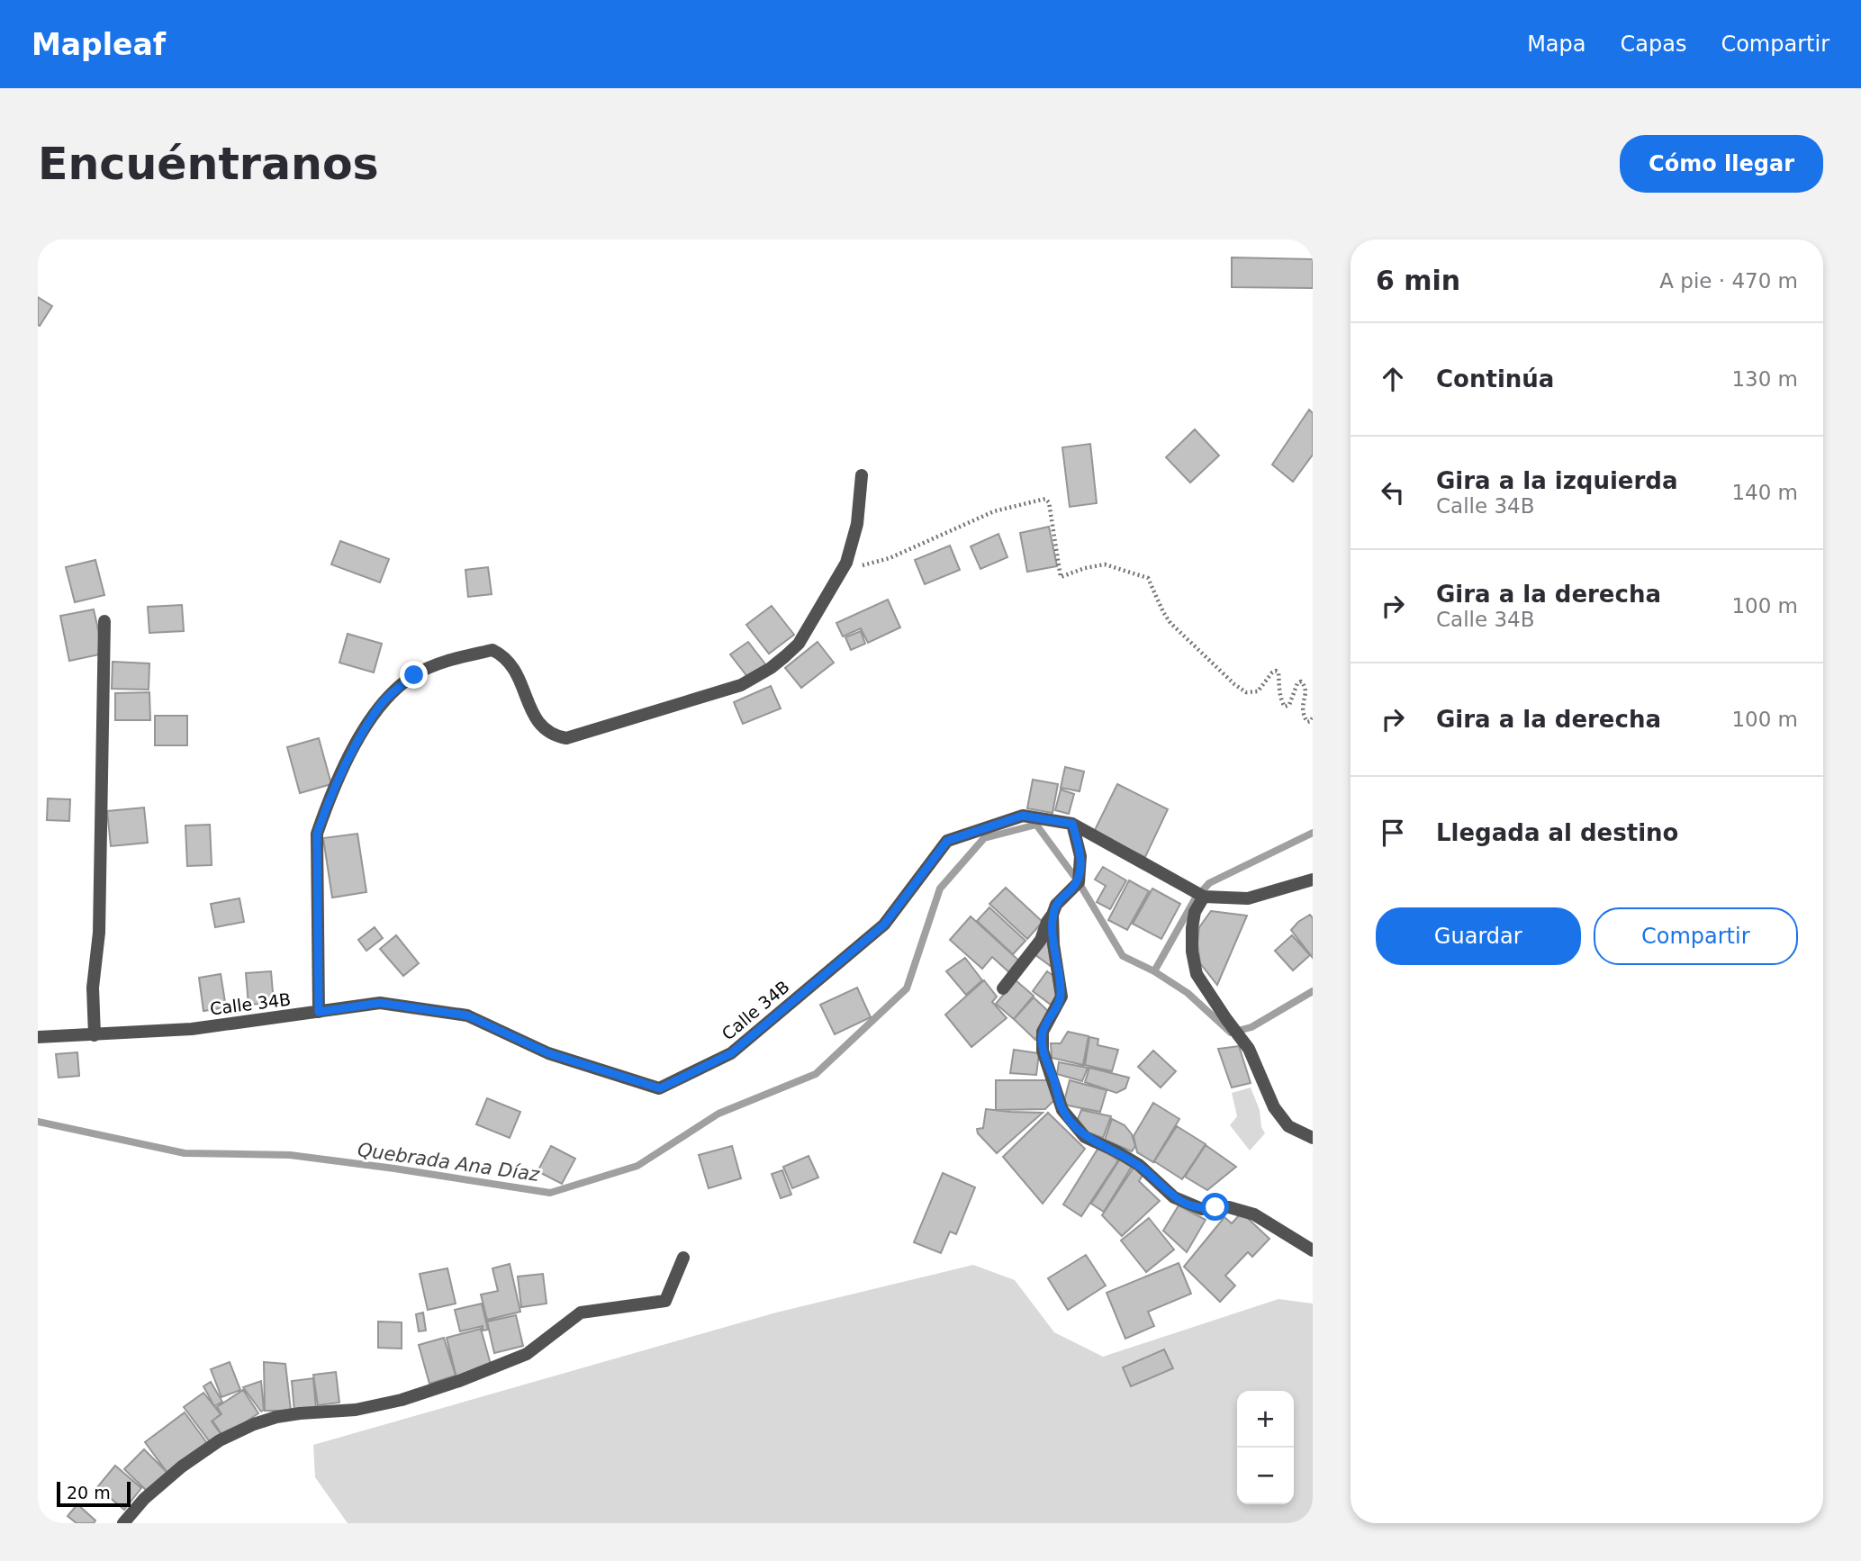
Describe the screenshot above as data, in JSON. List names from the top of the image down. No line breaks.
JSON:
{"streets":{"street":["Calle 34B"]},"water":["Quebrada Ana Díaz"],"scale_bar":"20 m","page":{"header":"Mapleaf","nav":["Mapa","Capas","Compartir"],"buttons":["Cómo llegar",["Guardar","Compartir"]],"title":"Encuéntranos","heading":["6 min","A pie · 470 m"],"list":[["Continúa","130 m"],["Gira a la izquierda","Calle 34B","140 m"],["Gira a la derecha","Calle 34B","100 m"],["Gira a la derecha","100 m"],"Llegada al destino"],"map_buttons":["+","−"],"scale":"20 m"}}
